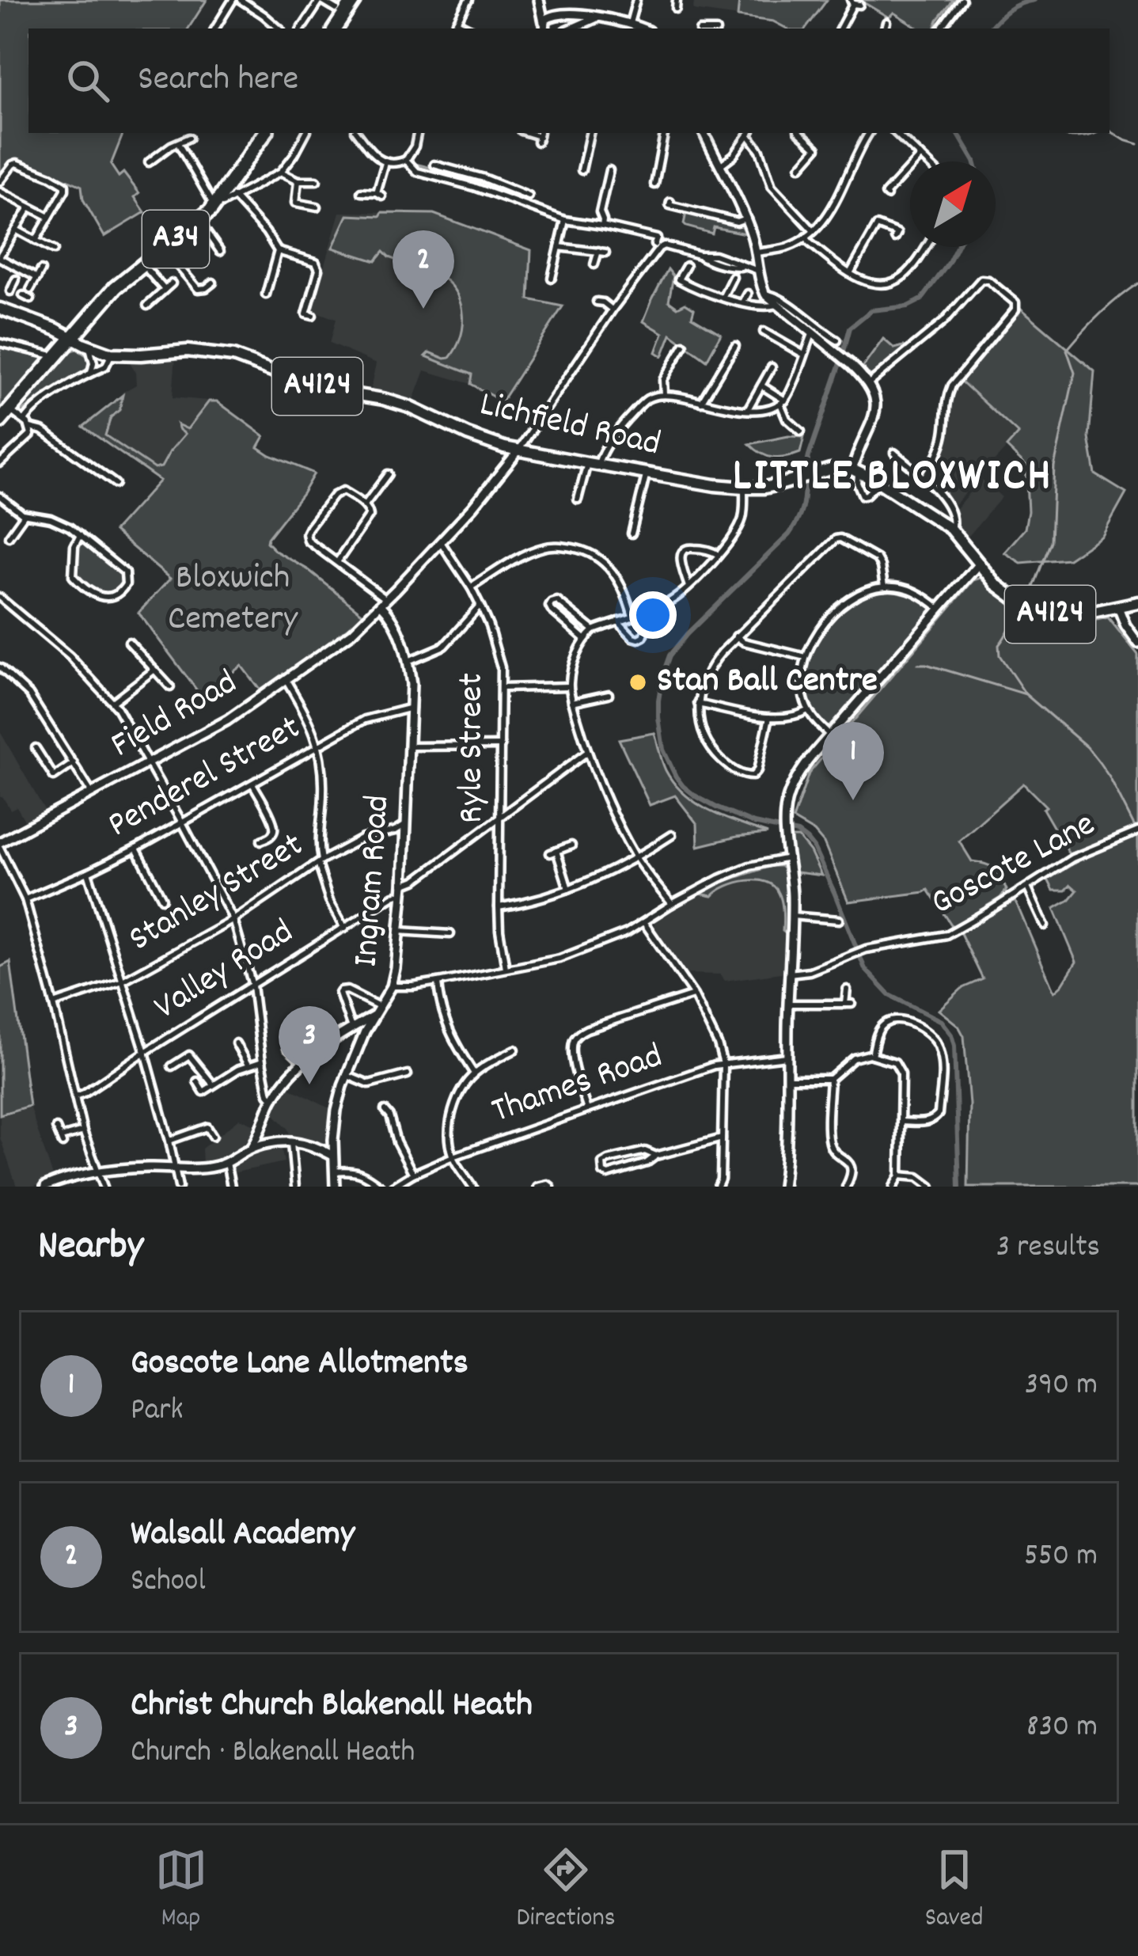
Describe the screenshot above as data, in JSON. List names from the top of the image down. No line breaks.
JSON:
{"streets":{"highway":["A34"],"main road":["A4124","Lichfield Road"],"street":["Field Road","Ryle Street","Penderel Street","Goscote Lane","Ingram Road","Stanley Street","Valley Road","Thames Road"]},"crossings":[["A34","A4124"],["A34","Lichfield Road"],["A4124","Lichfield Road"],["Lichfield Road","Field Road"],["Field Road","Ryle Street"],["Field Road","Ingram Road"],["Ryle Street","Valley Road"],["Penderel Street","Ingram Road"],["Ingram Road","Stanley Street"],["Ingram Road","Valley Road"]],"districts":["LITTLE BLOXWICH"],"parks":["Bloxwich Cemetery"],"places":["Stan Ball Centre"],"north":"top right","page":{"search":"Search here","pins":["2","1","3"],"heading":["Nearby","3 results"],"list":[{"mark":"1","name":"Goscote Lane Allotments","note":"Park","value":"390 m"},{"mark":"2","name":"Walsall Academy","note":"School","value":"550 m"},{"mark":"3","name":"Christ Church Blakenall Heath","note":"Church · Blakenall Heath","value":"830 m"}],"nav":["Map","Directions","Saved"]}}
